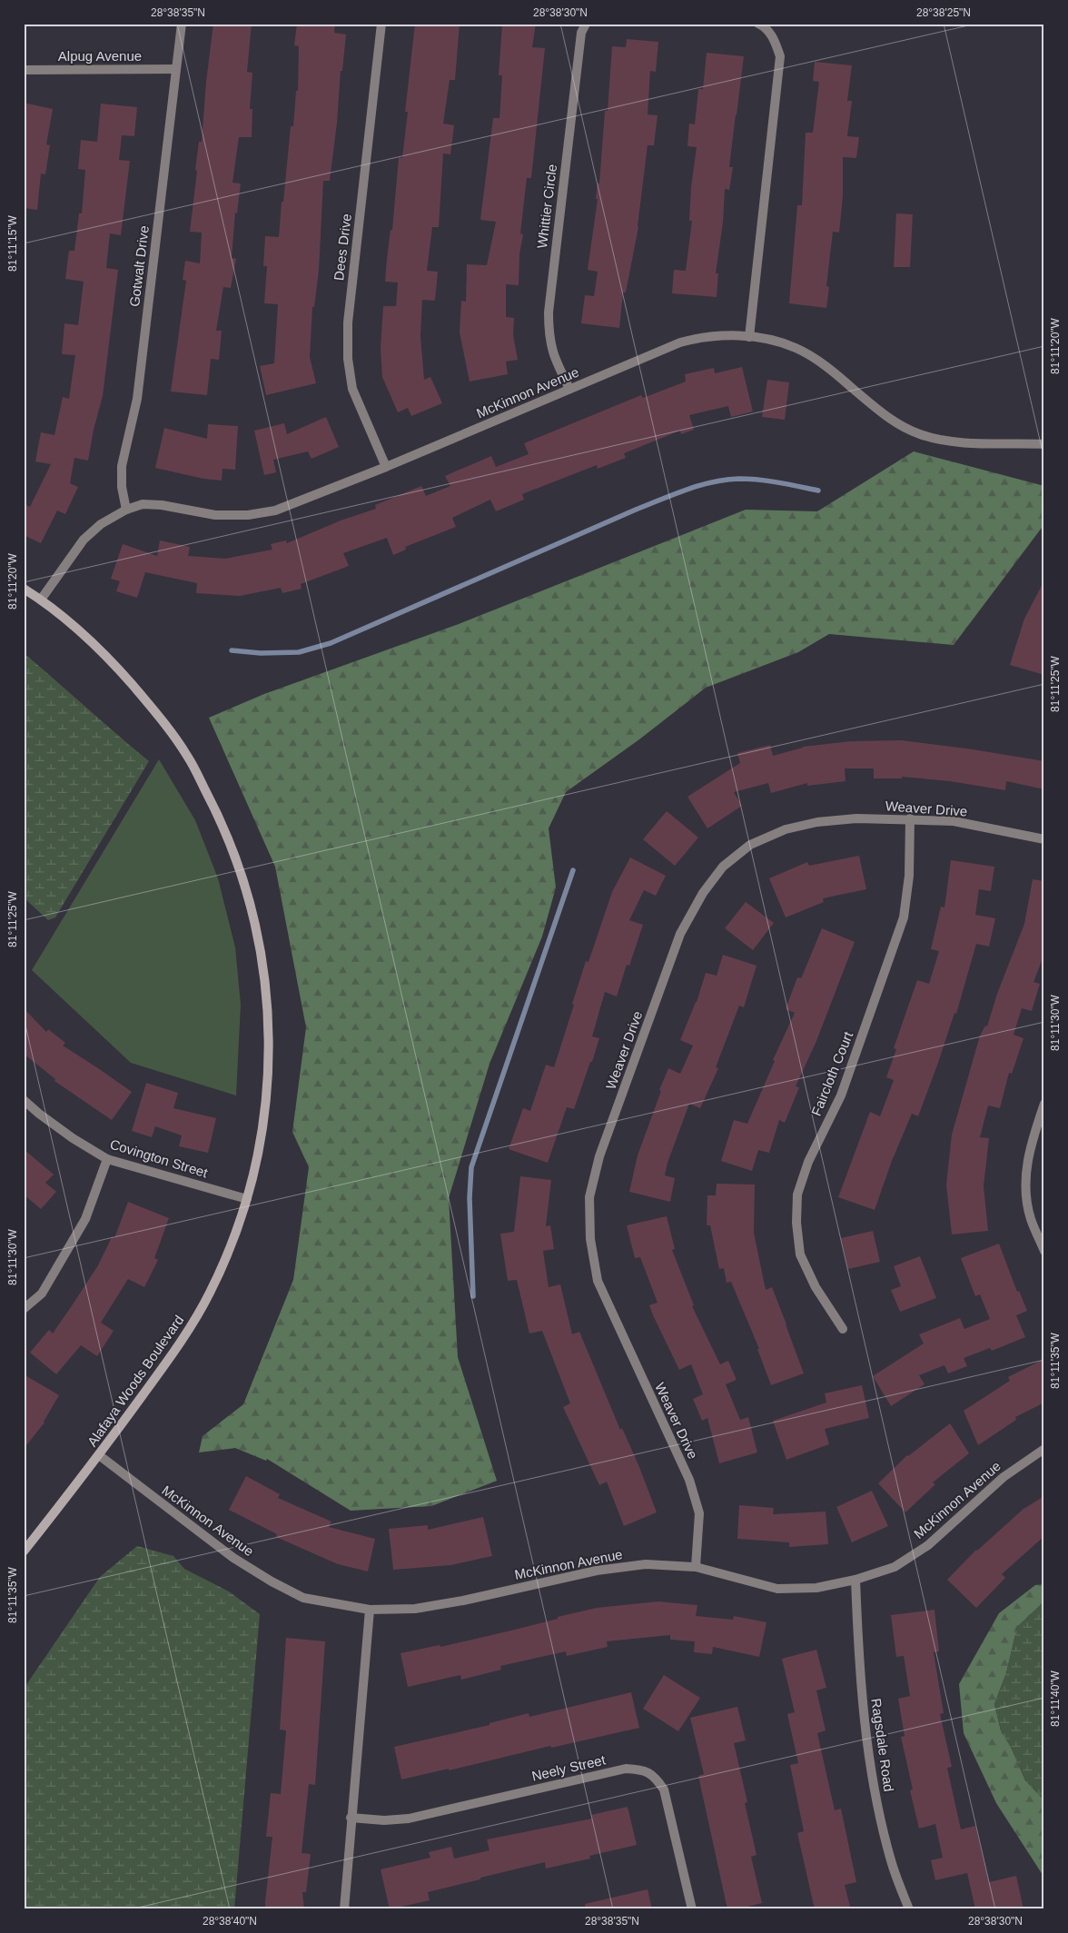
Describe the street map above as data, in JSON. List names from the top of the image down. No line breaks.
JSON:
{"streets":{"street":["Alpug Avenue","Whittier Circle","Dees Drive","Gotwalt Drive","McKinnon Avenue","Weaver Drive","Faircloth Court","Covington Street","Alafaya Woods Boulevard","Ragsdale Road","Neely Street"]},"crossings":[["Alpug Avenue","Gotwalt Drive"],["Whittier Circle","McKinnon Avenue"],["Dees Drive","McKinnon Avenue"],["Gotwalt Drive","McKinnon Avenue"],["McKinnon Avenue","Weaver Drive"],["McKinnon Avenue","Alafaya Woods Boulevard"],["McKinnon Avenue","Ragsdale Road"],["Weaver Drive","Faircloth Court"],["Covington Street","Alafaya Woods Boulevard"]],"coordinates":["28°38'35\"N","28°38'30\"N","28°38'25\"N","81°11'15\"W","81°11'20\"W","81°11'25\"W","81°11'30\"W","81°11'35\"W","81°11'40\"W","28°38'40\"N"]}
